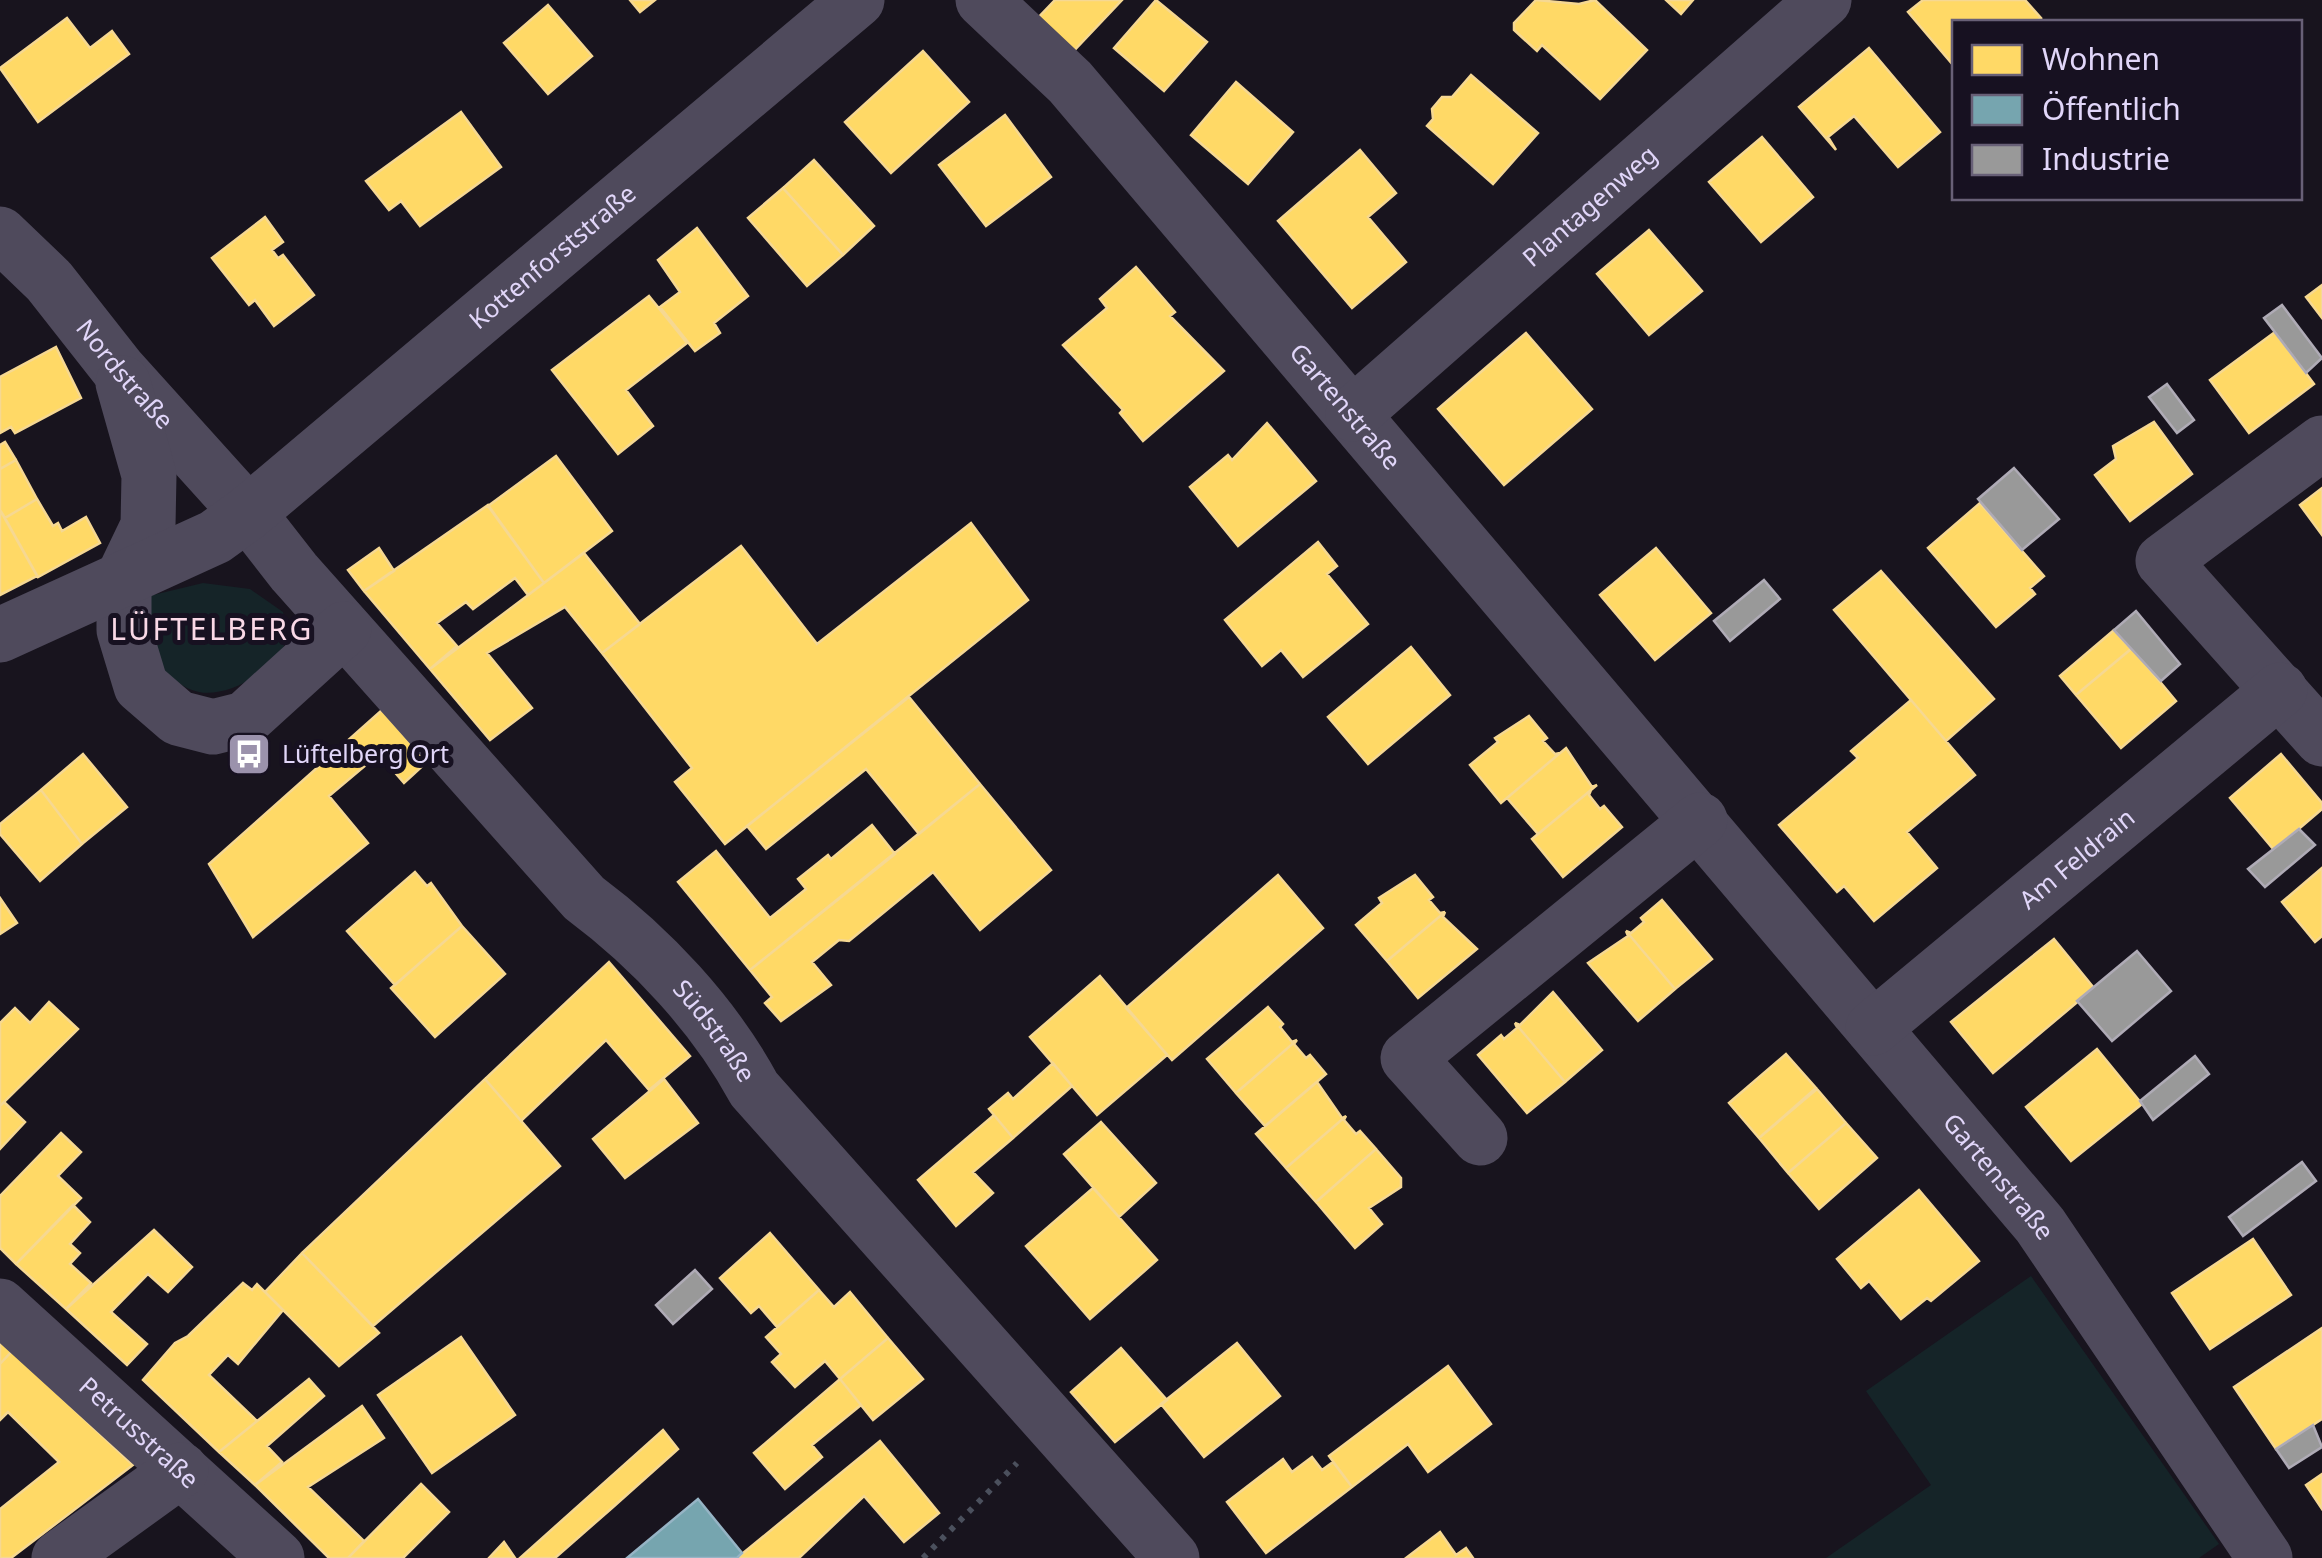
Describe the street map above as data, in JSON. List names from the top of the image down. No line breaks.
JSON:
{"streets":{"street":["Plantagenweg","Kottenforststraße","Nordstraße","Gartenstraße","Am Feldrain","Südstraße","Petrusstraße"]},"crossings":[["Plantagenweg","Gartenstraße"],["Kottenforststraße","Nordstraße"],["Kottenforststraße","Südstraße"],["Nordstraße","Südstraße"],["Gartenstraße","Am Feldrain"]],"districts":["LÜFTELBERG"],"places":{"bus stop":["Lüftelberg Ort"]},"legend":["Wohnen","Öffentlich","Industrie"]}
